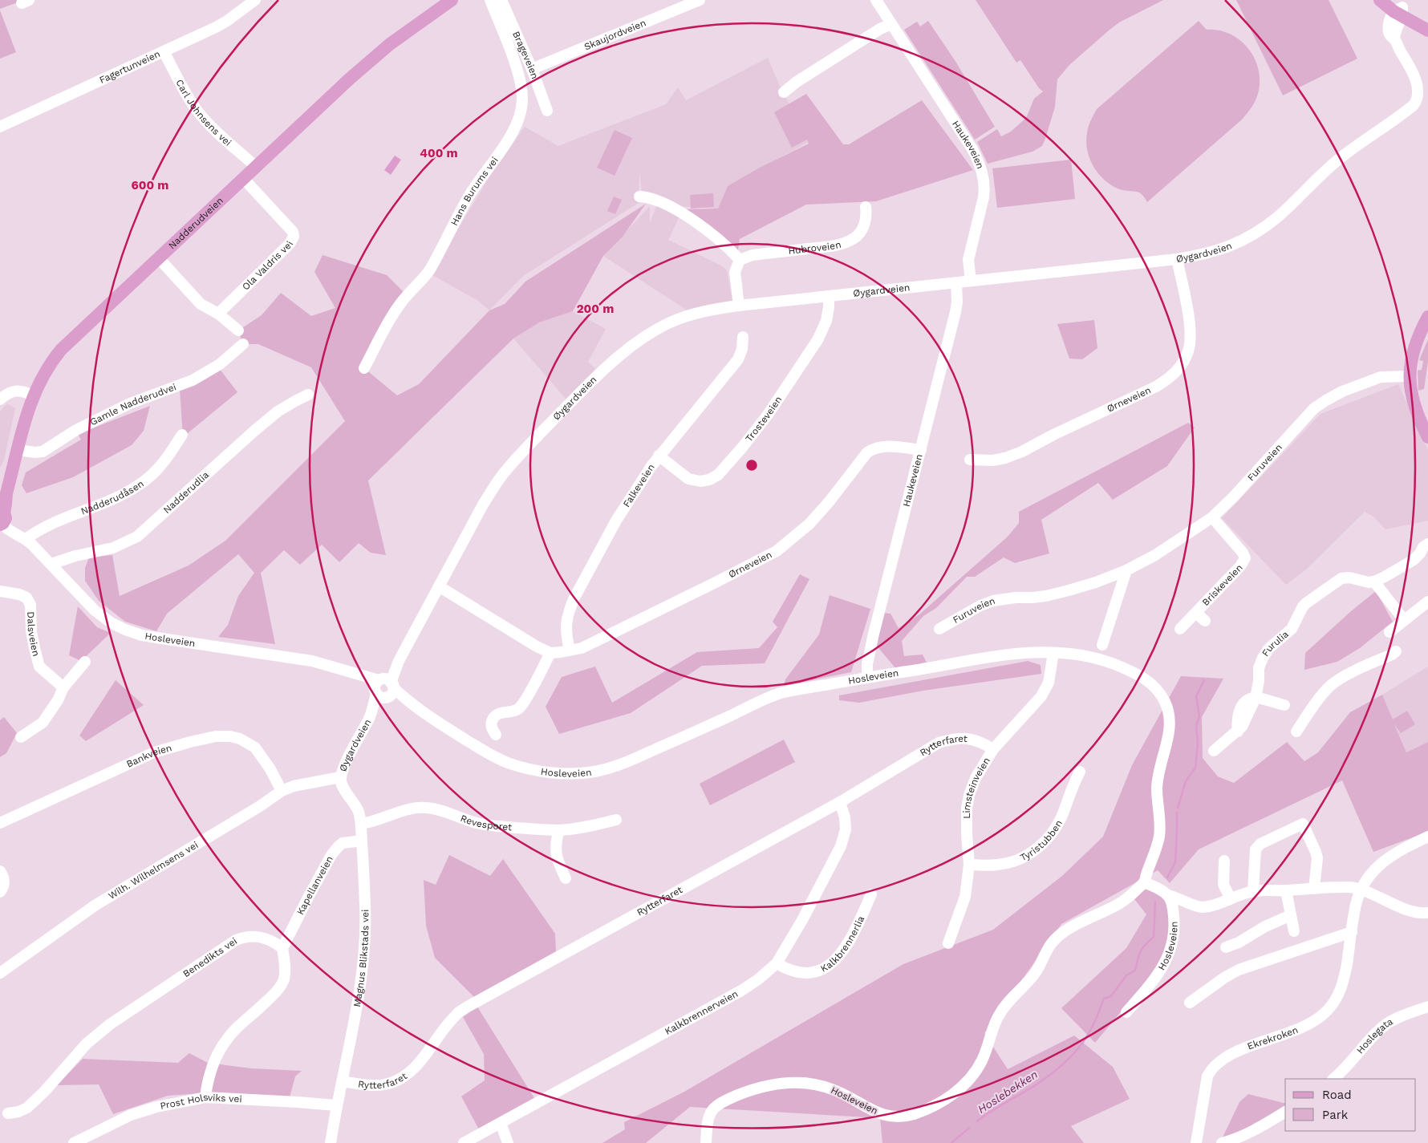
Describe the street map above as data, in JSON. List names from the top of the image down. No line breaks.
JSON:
{"streets":{"main road":["Nadderudveien"],"street":["Skaujordveien","Brageveien","Fagertunveien","Carl Johnsens vei","Haukeveien","Hans Burums vei","Hubroveien","Øygardveien","Ola Valdris vei","Ørneveien","Gamle Nadderudvei","Trosteveien","Furuveien","Falkeveien","Nadderudlia","Nadderudåsen","Briskeveien","Dalsveien","Hosleveien","Furulia","Rytterfaret","Bankveien","Limsteinveien","Revesporet","Tyristubben","Wilh. Wilhelmsens vei","Kapellanveien","Kalkbrennerlia","Benedikts vei","Magnus Blikstads vei","Kalkbrennerveien","Hoslegata","Ekrekroken","Prost Holsviks vei"]},"crossings":[["Skaujordveien","Brageveien"],["Fagertunveien","Carl Johnsens vei"],["Carl Johnsens vei","Nadderudveien"],["Haukeveien","Øygardveien"],["Haukeveien","Ørneveien"],["Haukeveien","Hosleveien"],["Nadderudveien","Ola Valdris vei"],["Nadderudveien","Gamle Nadderudvei"],["Nadderudveien","Hosleveien"],["Øygardveien","Ørneveien"],["Øygardveien","Trosteveien"],["Øygardveien","Hosleveien"],["Øygardveien","Wilh. Wilhelmsens vei"],["Øygardveien","Magnus Blikstads vei"],["Ørneveien","Falkeveien"],["Trosteveien","Falkeveien"],["Furuveien","Briskeveien"],["Nadderudlia","Hosleveien"],["Nadderudåsen","Hosleveien"],["Hosleveien","Limsteinveien"],["Rytterfaret","Limsteinveien"],["Rytterfaret","Magnus Blikstads vei"],["Rytterfaret","Kalkbrennerveien"],["Bankveien","Wilh. Wilhelmsens vei"],["Limsteinveien","Tyristubben"],["Revesporet","Magnus Blikstads vei"],["Wilh. Wilhelmsens vei","Magnus Blikstads vei"],["Kapellanveien","Benedikts vei"],["Kapellanveien","Magnus Blikstads vei"],["Kalkbrennerlia","Kalkbrennerveien"],["Magnus Blikstads vei","Prost Holsviks vei"]],"water":["Hoslebekken"],"legend":["Road","Park"],"rings":["400 m","600 m","200 m"]}
